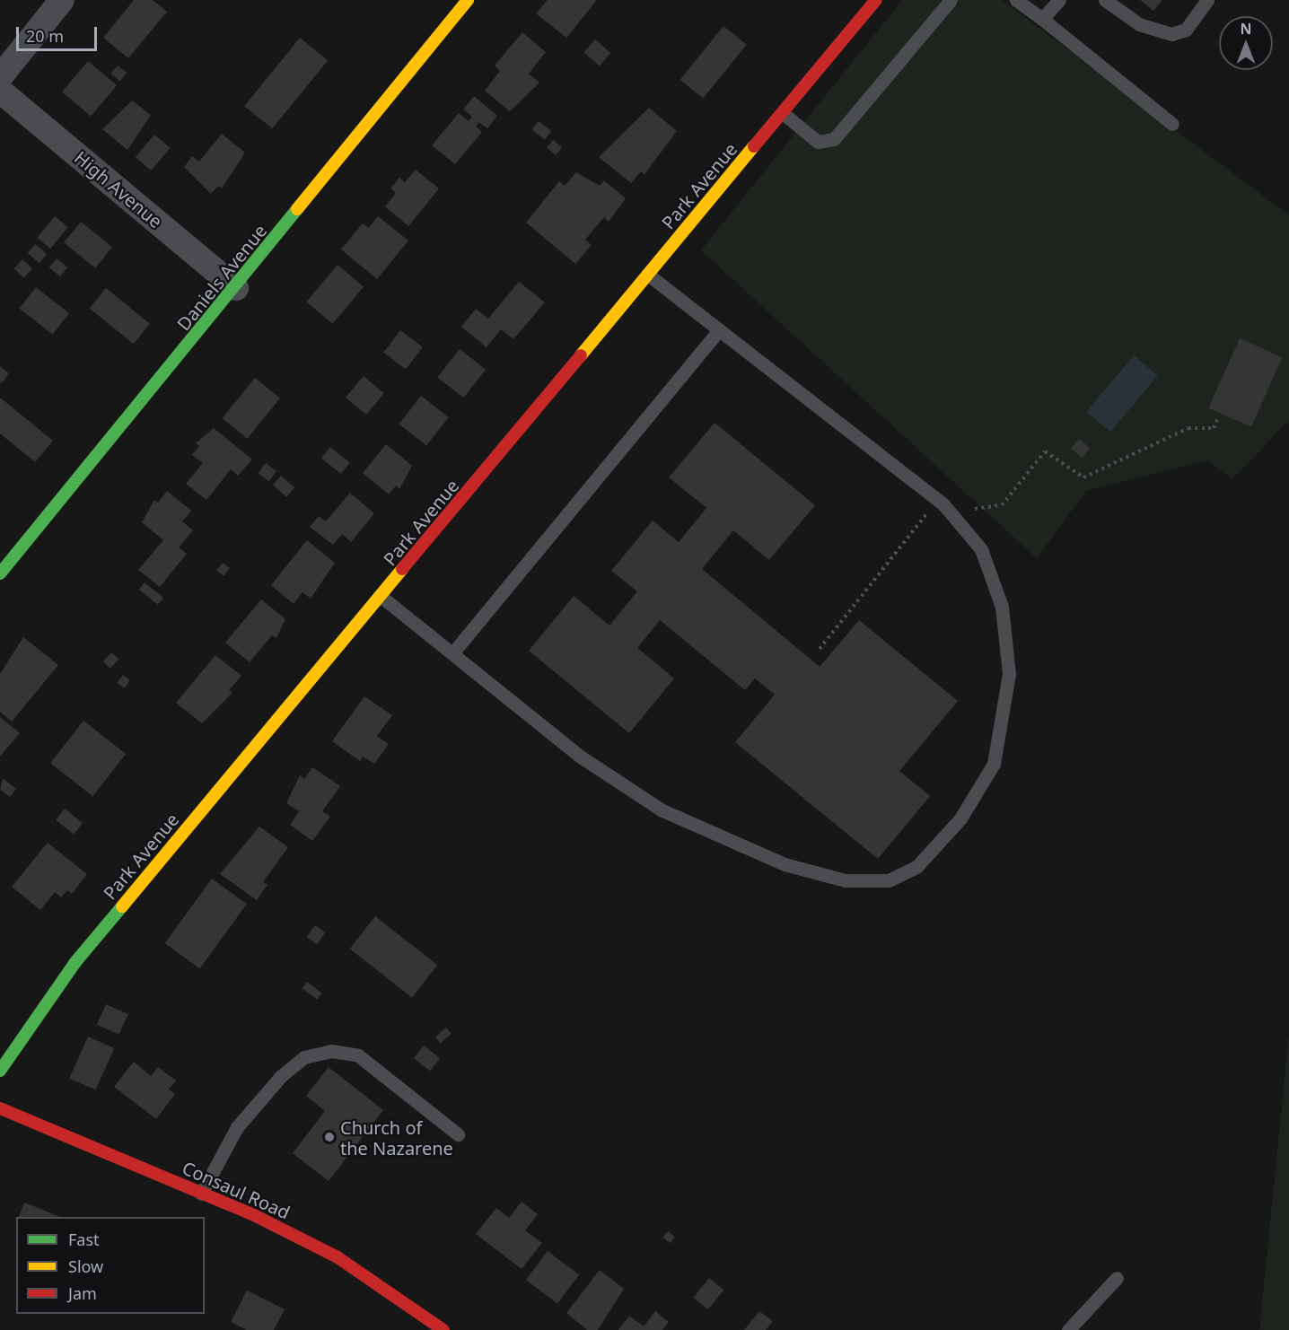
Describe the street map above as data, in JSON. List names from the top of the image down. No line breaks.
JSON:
{"streets":{"street":["Park Avenue","High Avenue","Daniels Avenue","Consaul Road"]},"crossings":[["High Avenue","Daniels Avenue"]],"places":["Church of the Nazarene"],"legend":["Fast","Slow","Jam"],"scale_bar":"20 m","north":"top"}
